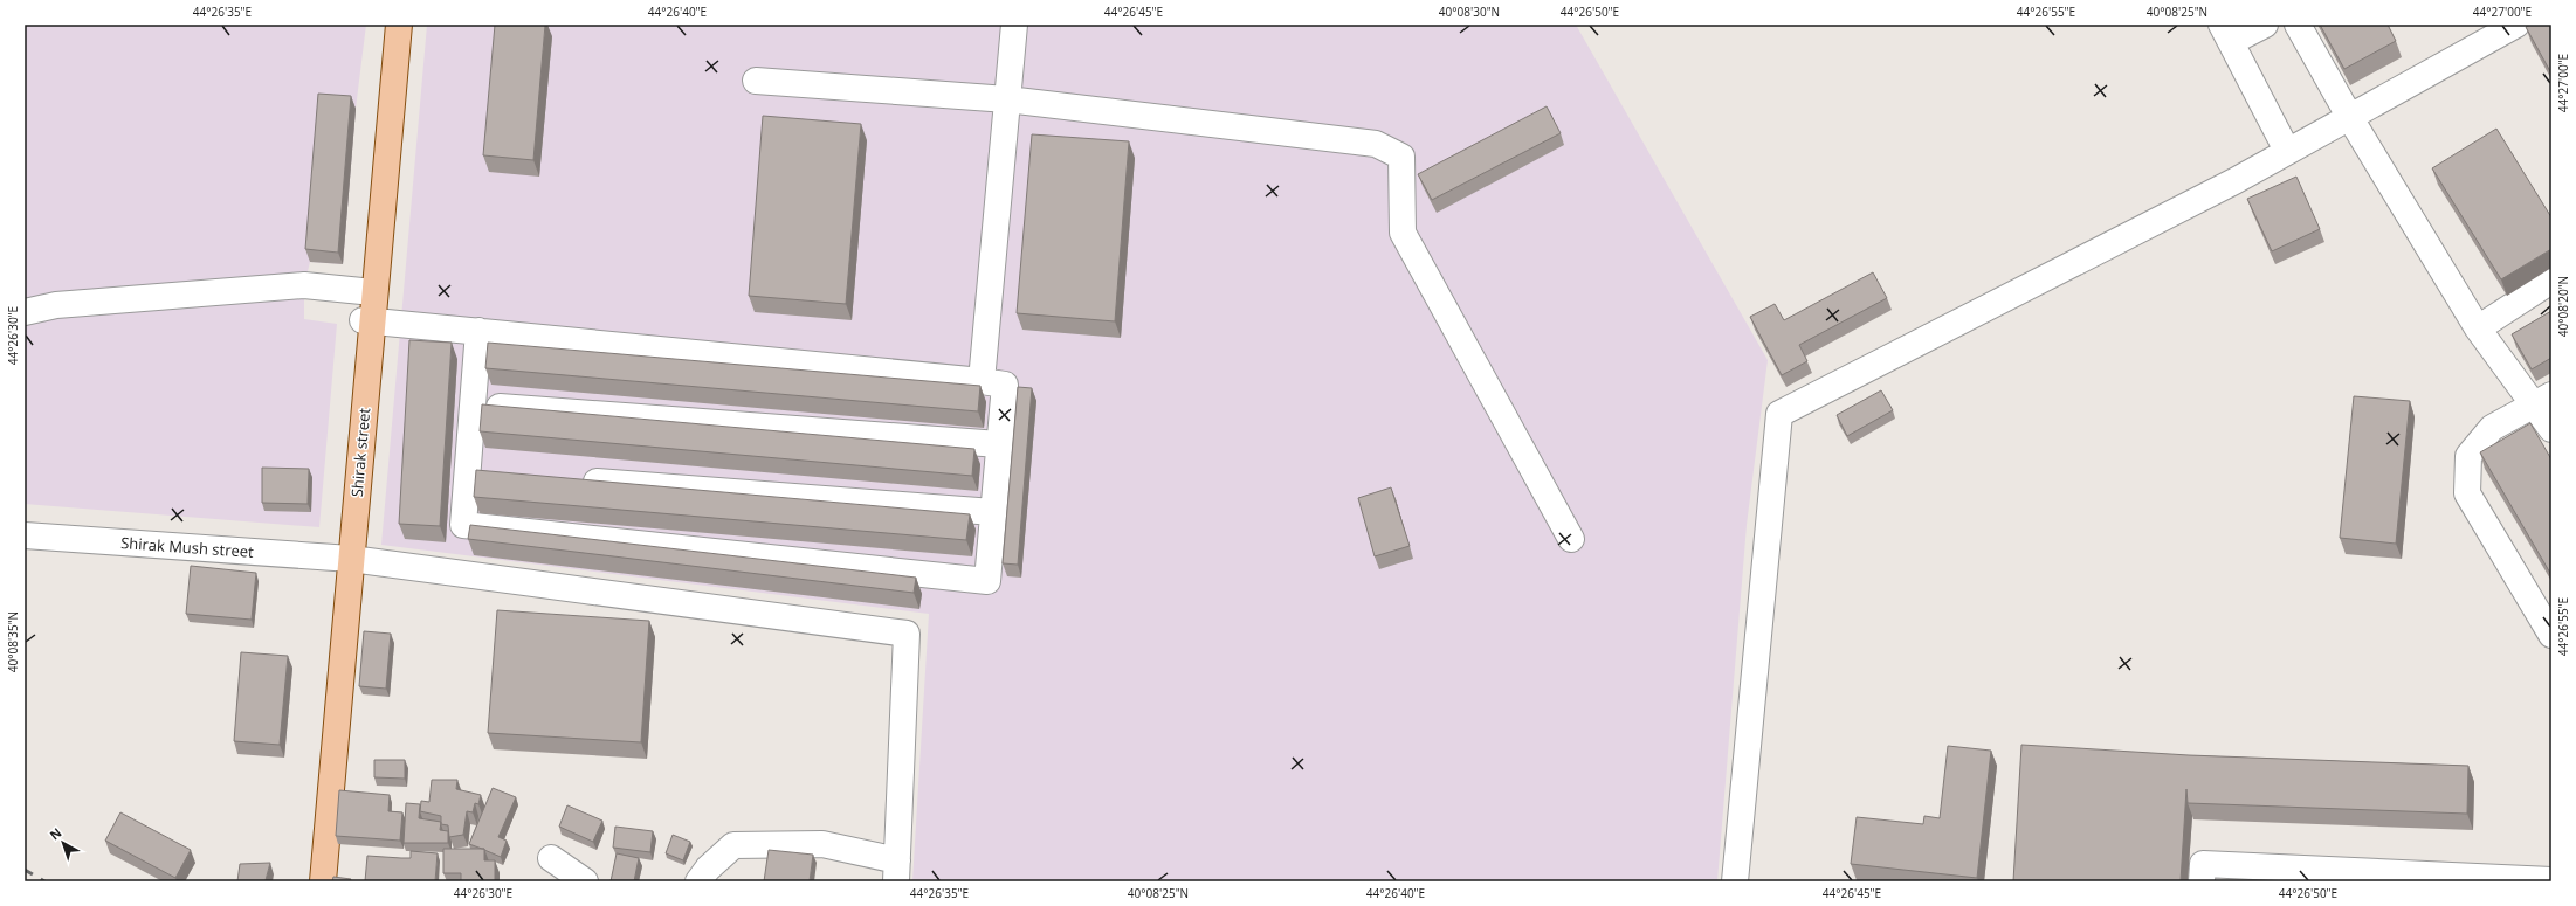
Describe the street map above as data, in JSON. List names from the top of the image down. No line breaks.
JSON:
{"streets":{"main road":["Shirak street"],"street":["Shirak Mush street"]},"crossings":[["Shirak street","Shirak Mush street"]],"north":"top left","coordinates":["44°26'35\"E","44°26'40\"E","44°26'45\"E","40°08'30\"N","44°26'50\"E","44°26'55\"E","40°08'25\"N","44°27'00\"E","40°08'20\"N","44°26'30\"E","40°08'35\"N"]}
